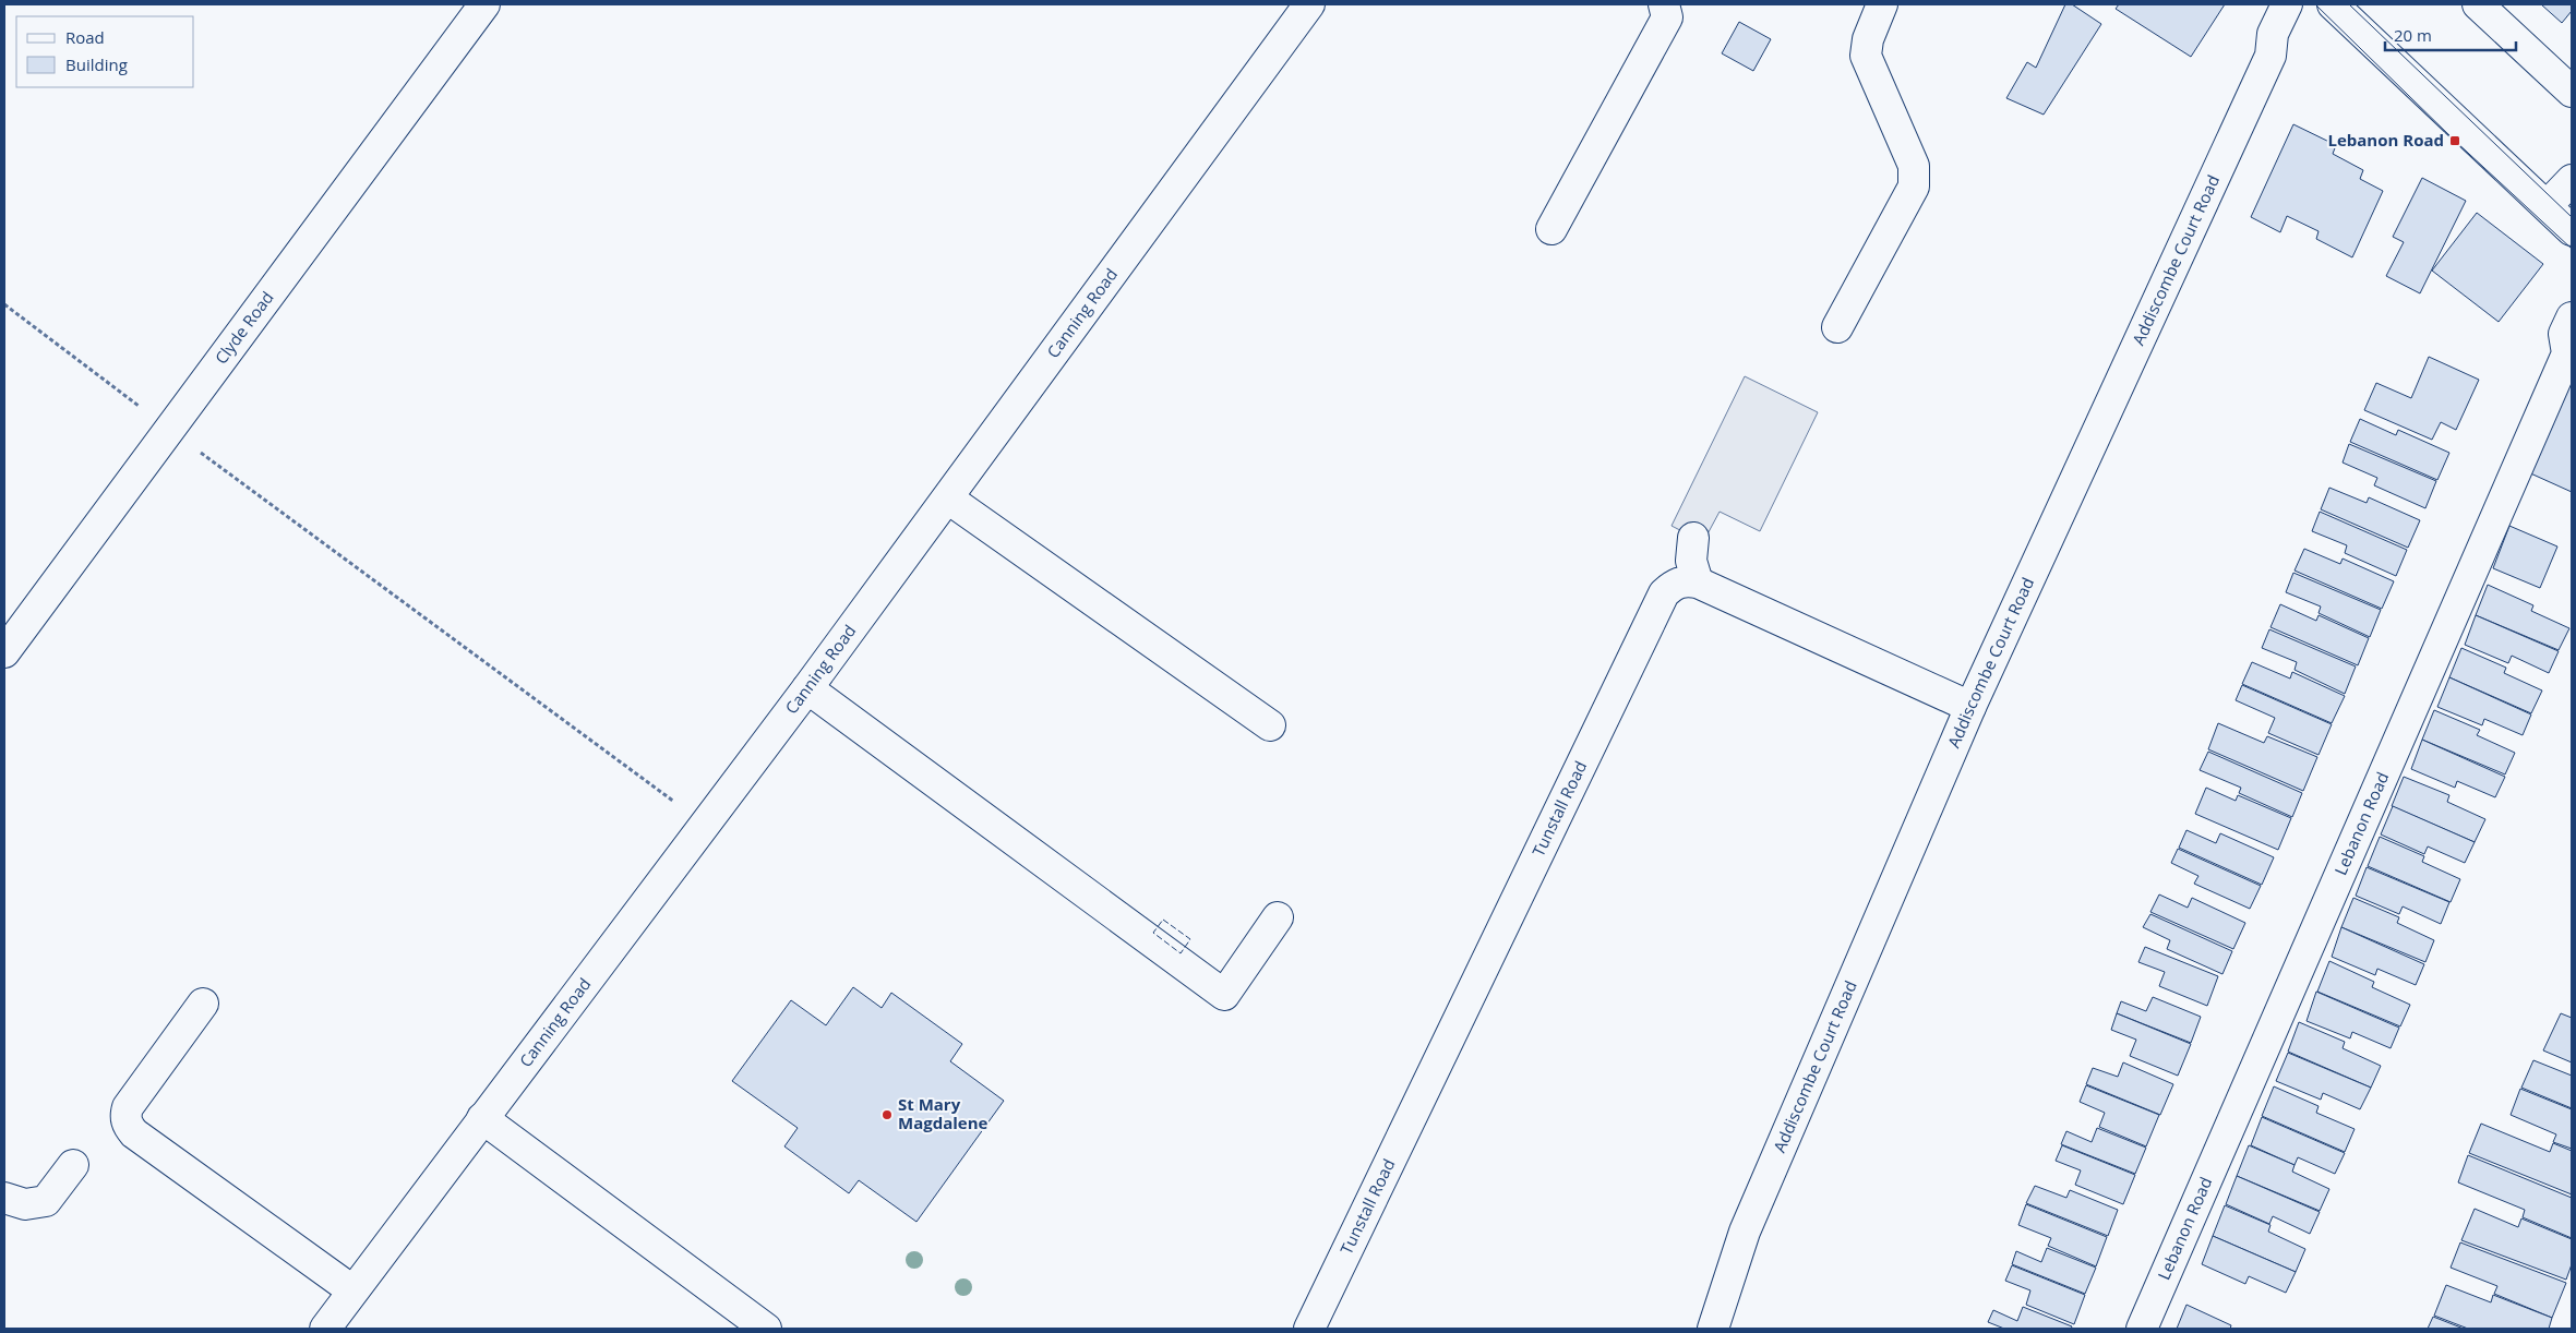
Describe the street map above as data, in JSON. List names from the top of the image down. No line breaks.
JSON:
{"streets":{"street":["Addiscombe Court Road","Canning Road","Clyde Road","Tunstall Road","Lebanon Road"]},"places":{"transit":["Lebanon Road"],"other":["St Mary Magdalene"]},"legend":["Road","Building"],"scale_bar":"20 m"}
